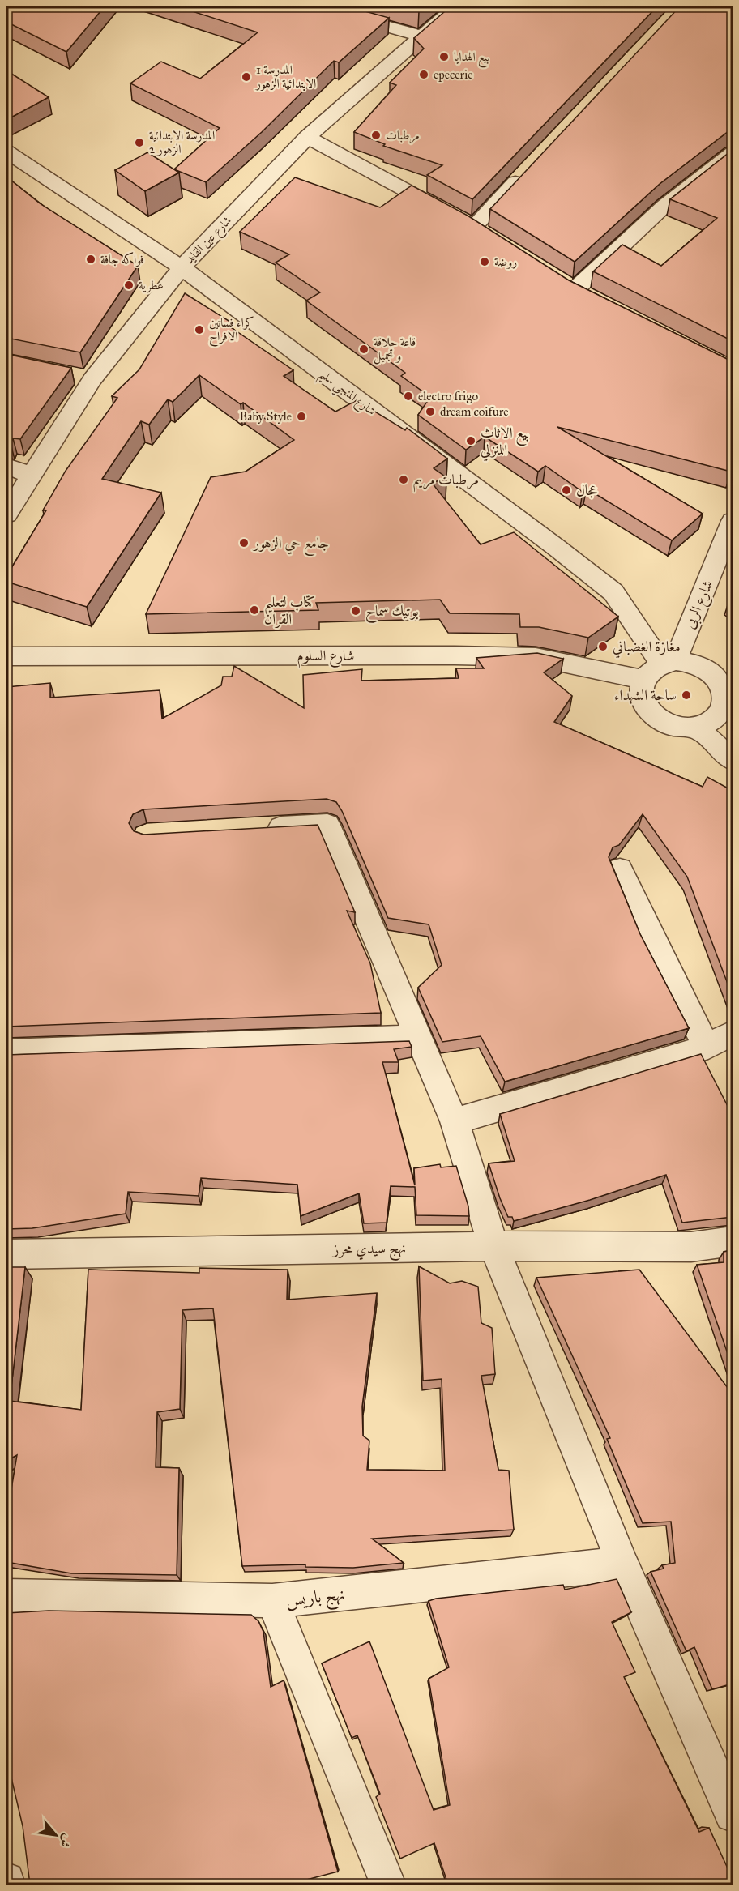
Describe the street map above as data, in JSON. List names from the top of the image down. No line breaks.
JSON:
{"streets":{"street":["شارع عين القايد","شارع المنجي سليم","شارع الربى","شارع السلوم","نهج سيدي محرز","نهج باريس"]},"crossings":[["شارع عين القايد","شارع المنجي سليم"],["شارع المنجي سليم","شارع الربى"],["شارع المنجي سليم","شارع السلوم"],["شارع الربى","شارع السلوم"]],"places":["بيع الهدايا","epecerie","1 المدرسة الابتدائية الزهور","مرطبات","المدرسة الابتدائية الزهور 2","فواكه جافة","روضة","عطرية","كراء فساتين الافراح","قاعة حلاقة و تجميل","electro frigo","dream coifure","Baby Style","بيع الاثاث المنزلي","مرطبات مريم","عجال","جامع حي الزهور","كتاب لتعليم القران","بوتيك سماح","مغازة الغضباني","ساحة الشهداء"],"north":"bottom right"}
